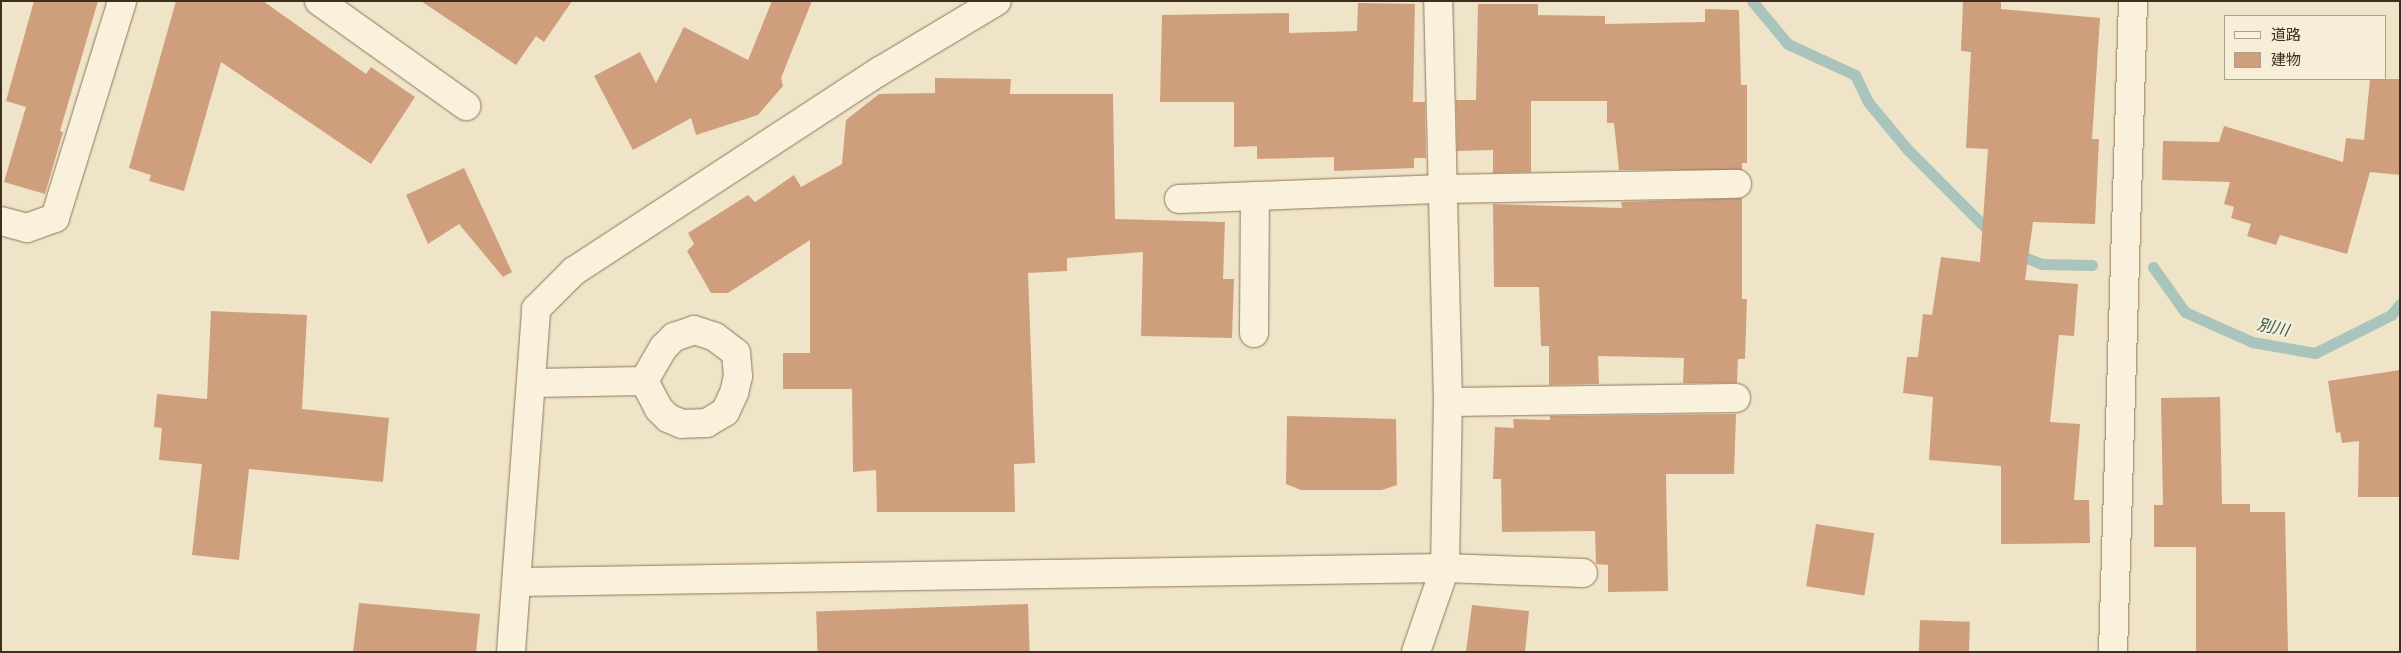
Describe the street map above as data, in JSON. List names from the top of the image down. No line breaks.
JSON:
{"water":["別川"],"legend":["道路","建物"]}
